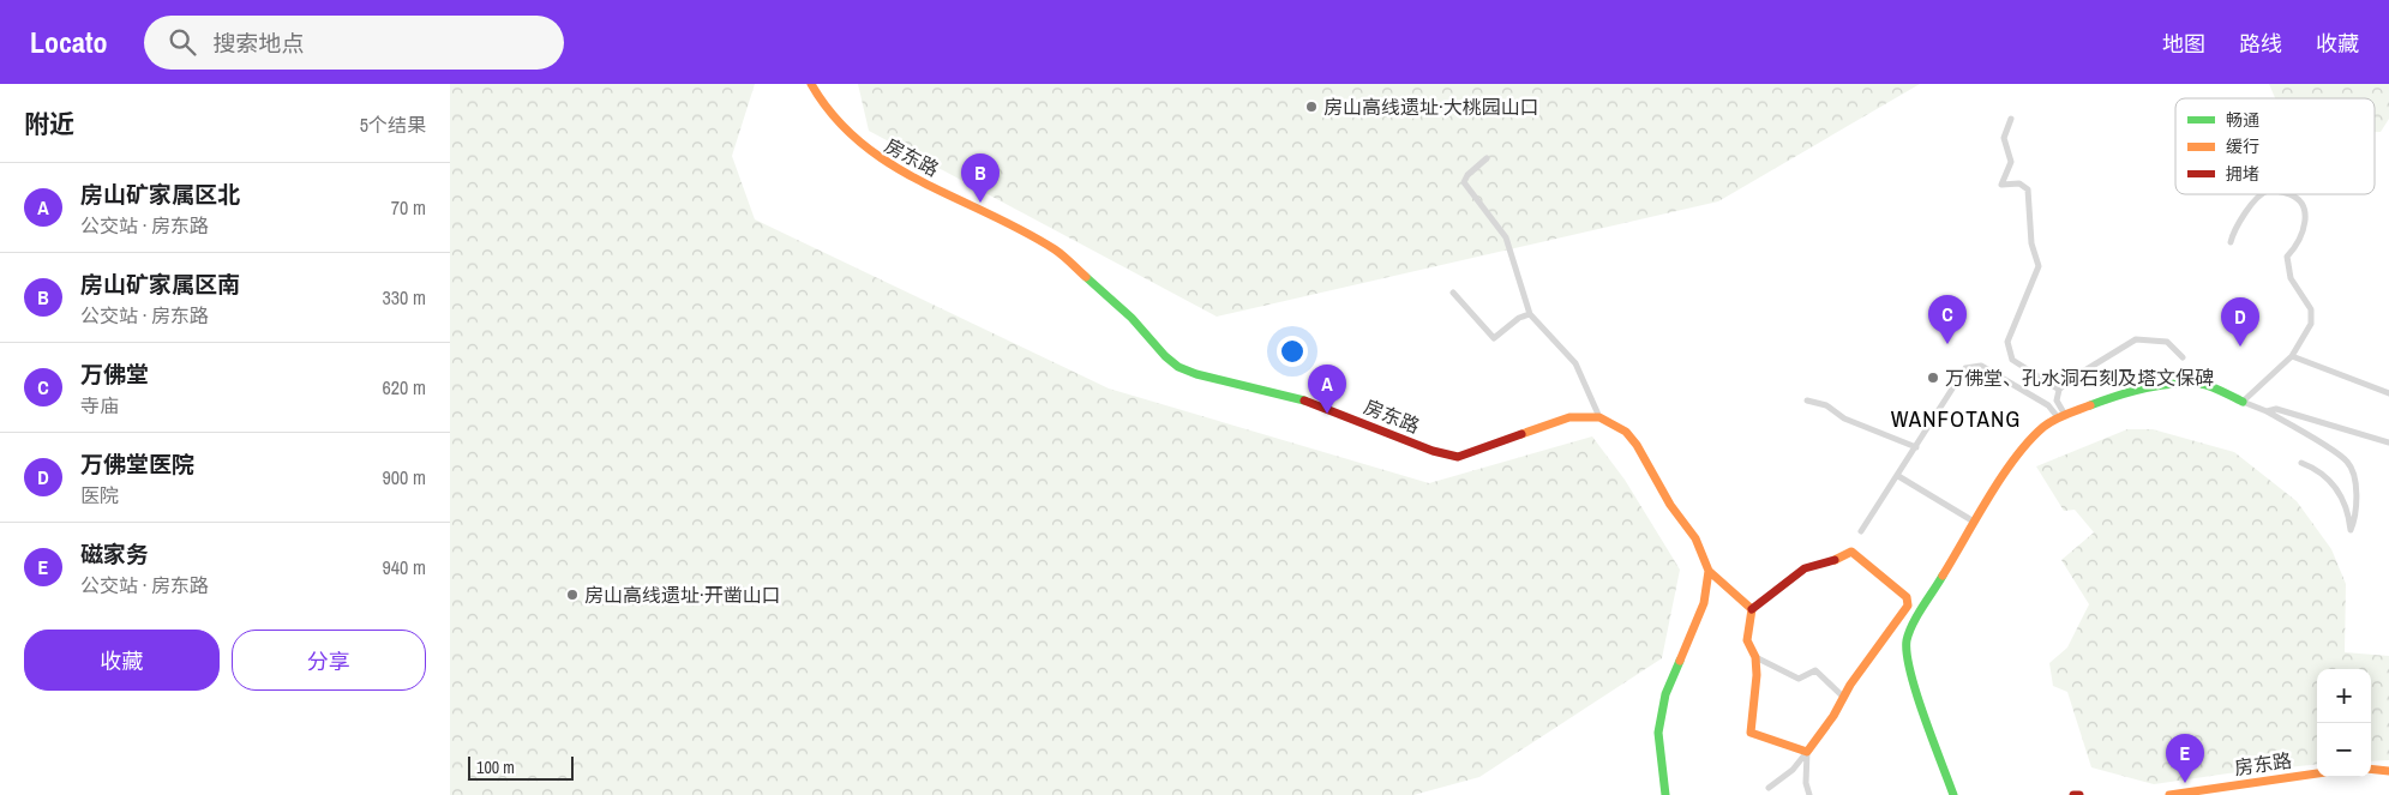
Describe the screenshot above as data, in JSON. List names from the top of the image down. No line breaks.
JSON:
{"streets":{"main road":["房东路"]},"districts":["WANFOTANG"],"places":["房山高线遗址·大桃园山口","万佛堂、孔水洞石刻及塔文保碑","房山高线遗址·开凿山口"],"legend":["畅通","缓行","拥堵"],"scale_bar":"100 m","page":{"header":"Locato","search":"搜索地点","nav":["地图","路线","收藏"],"heading":["附近","5个结果"],"pins":["B","C","D","A","E"],"list":[{"mark":"A","name":"房山矿家属区北","note":"公交站 · 房东路","value":"70 m"},{"mark":"B","name":"房山矿家属区南","note":"公交站 · 房东路","value":"330 m"},{"mark":"C","name":"万佛堂","note":"寺庙","value":"620 m"},{"mark":"D","name":"万佛堂医院","note":"医院","value":"900 m"},{"mark":"E","name":"磁家务","note":"公交站 · 房东路","value":"940 m"}],"buttons":["收藏","分享"],"map_buttons":["+","−"],"scale":"100 m"}}
